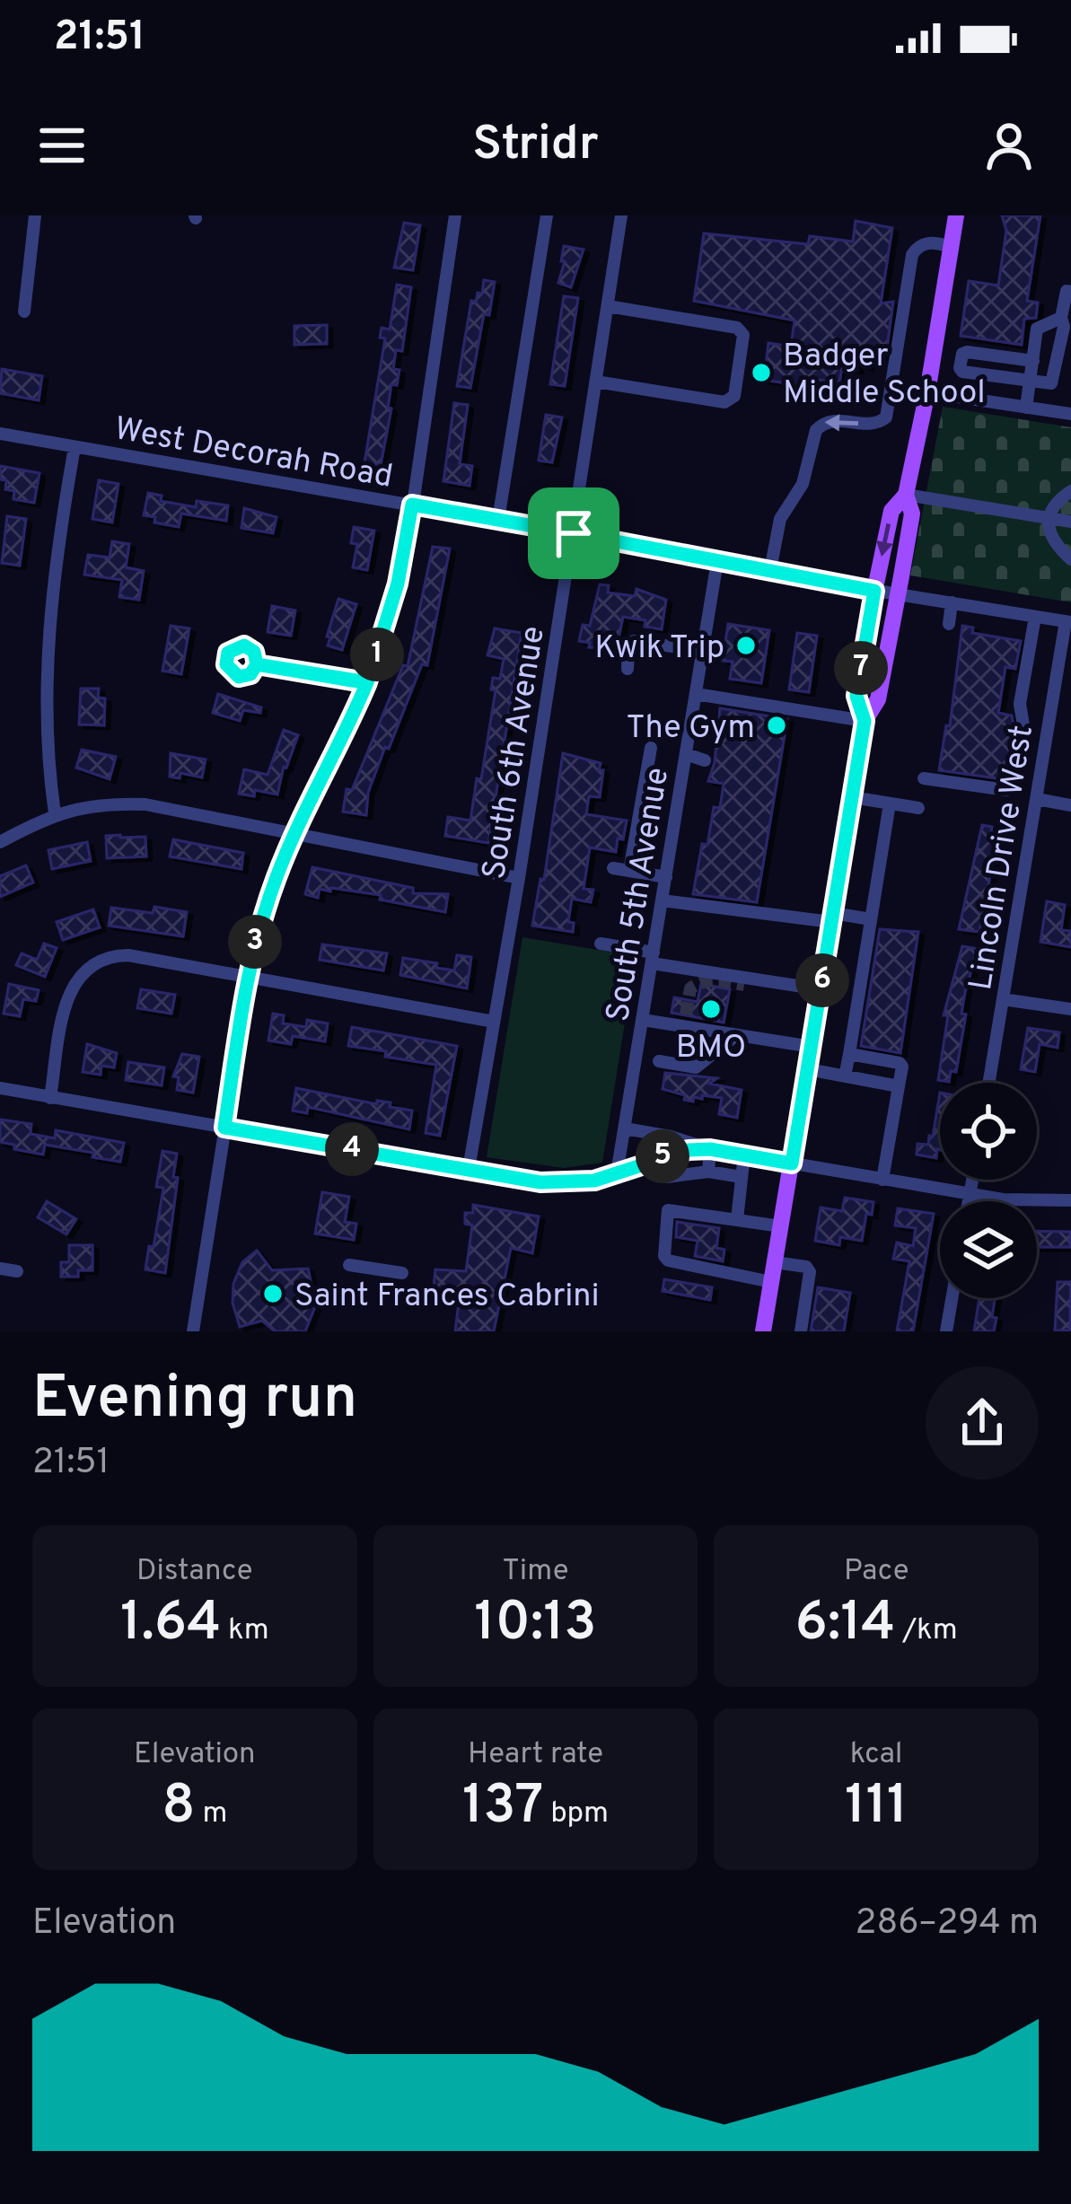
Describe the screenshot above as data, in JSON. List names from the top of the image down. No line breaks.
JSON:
{"streets":{"street":["West Decorah Road","South 6th Avenue","Lincoln Drive West","South 5th Avenue"]},"crossings":[["West Decorah Road","South 6th Avenue"],["West Decorah Road","Lincoln Drive West"],["West Decorah Road","South 5th Avenue"]],"places":["Badger Middle School","Kwik Trip","The Gym","BMO","Saint Frances Cabrini"],"page":{"status":"21:51","header":"Stridr","pins":["1","7","3","6","4","5"],"heading":["Evening run","21:51"],"stats":[["Distance","1.64 km"],["Time","10:13"],["Pace","6:14 /km"],["Elevation","8 m"],["Heart rate","137 bpm"],["kcal","111"]],"chart":["Elevation","286–294 m"]}}
